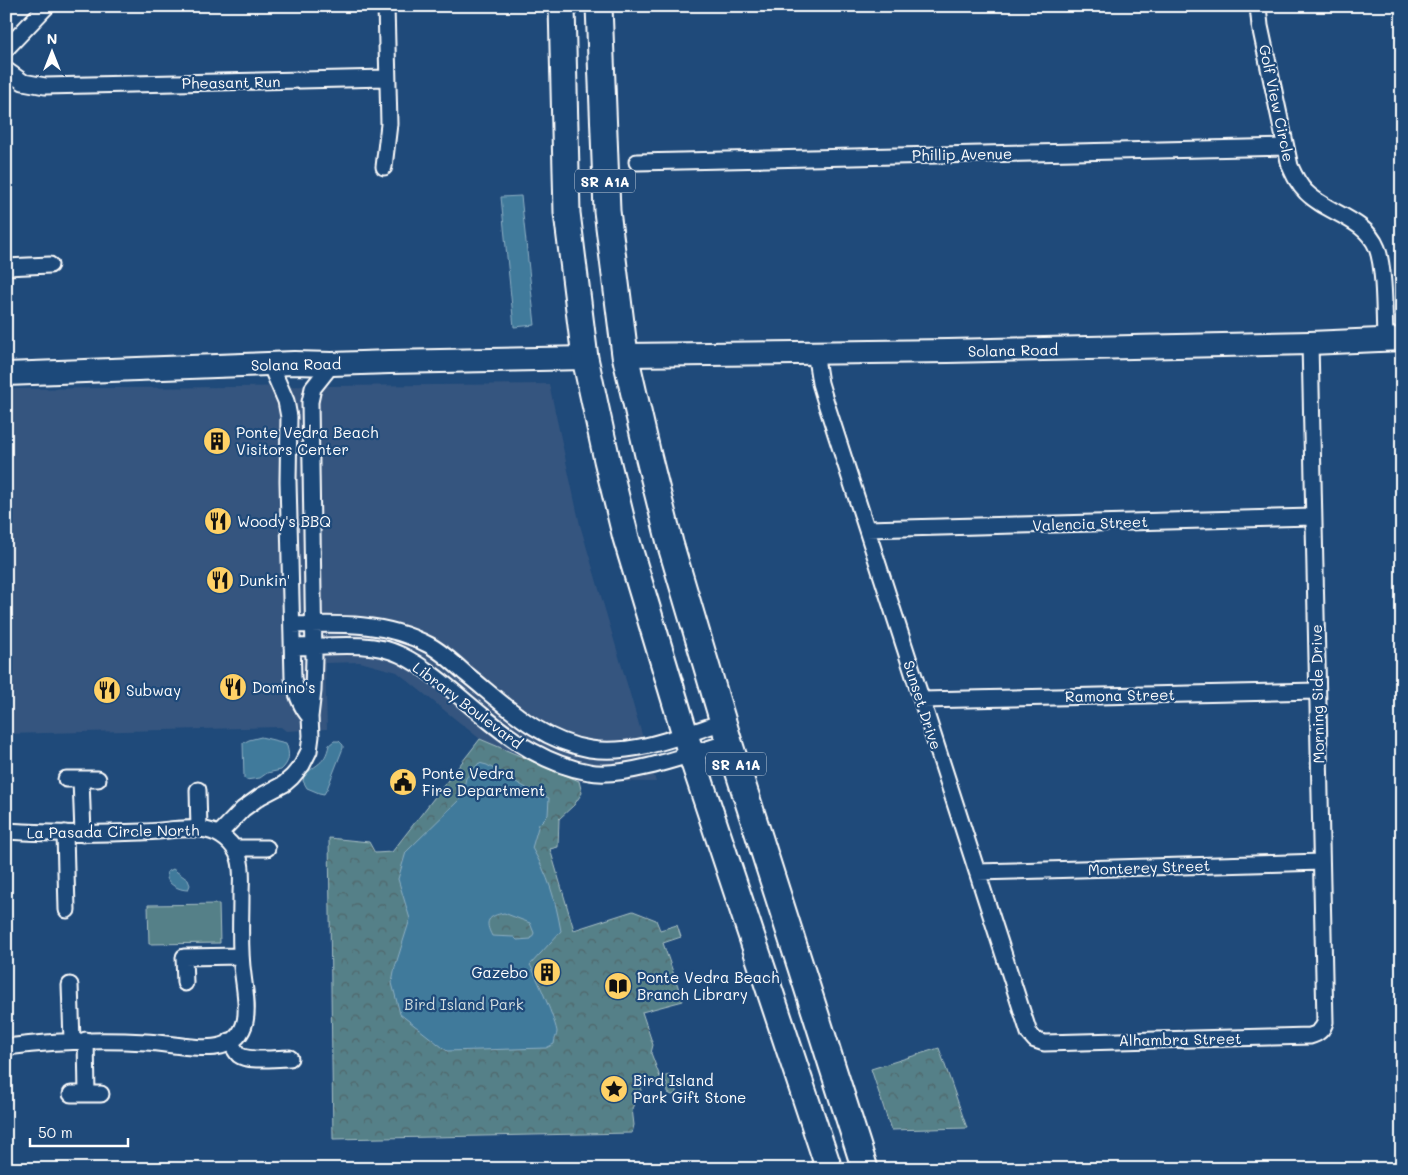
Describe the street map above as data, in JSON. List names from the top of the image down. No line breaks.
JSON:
{"streets":{"main road":["SR A1A"],"street":["Pheasant Run","Golf View Circle","Phillip Avenue","Solana Road","Valencia Street","Morning Side Drive","Ramona Street","Library Boulevard","Sunset Drive","La Pasada Circle North","Monterey Street","Alhambra Street"]},"crossings":[["Golf View Circle","Phillip Avenue"],["Golf View Circle","Solana Road"],["SR A1A","Solana Road"],["SR A1A","Library Boulevard"],["Solana Road","Morning Side Drive"],["Solana Road","Sunset Drive"],["Valencia Street","Morning Side Drive"],["Valencia Street","Sunset Drive"],["Morning Side Drive","Ramona Street"],["Morning Side Drive","Monterey Street"],["Morning Side Drive","Alhambra Street"],["Ramona Street","Sunset Drive"],["Sunset Drive","Monterey Street"],["Sunset Drive","Alhambra Street"]],"parks":["Bird Island Park"],"places":{"building":["Ponte Vedra Beach Visitors Center","Gazebo"],"restaurant":["Woody's BBQ","Dunkin'","Domino's","Subway"],"public building":["Ponte Vedra Fire Department"],"library":["Ponte Vedra Beach Branch Library"],"place":["Bird Island Park Gift Stone"]},"scale_bar":"50 m","north":"top"}
